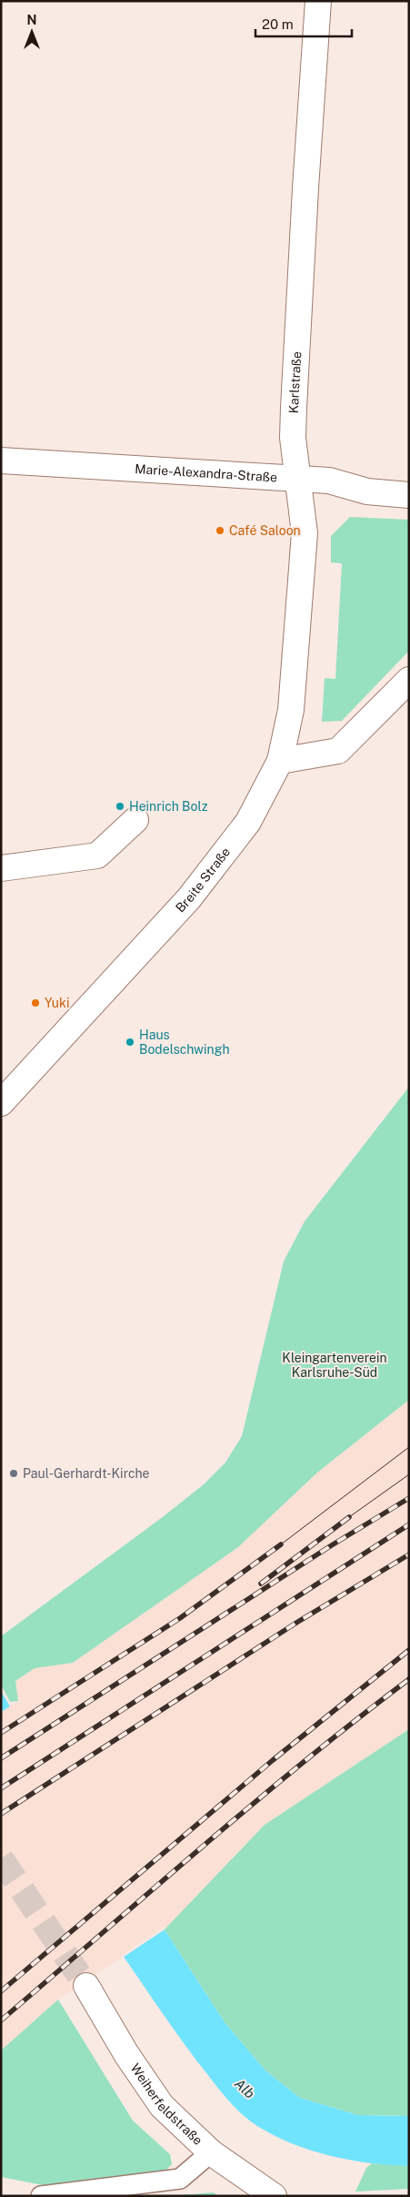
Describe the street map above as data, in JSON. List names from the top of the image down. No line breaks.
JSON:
{"streets":{"street":["Karlstraße","Marie-Alexandra-Straße","Breite Straße","Weiherfeldstraße"]},"crossings":[["Karlstraße","Marie-Alexandra-Straße"],["Karlstraße","Breite Straße"]],"water":["Alb"],"parks":["Kleingartenverein Karlsruhe-Süd"],"places":["Café Saloon","Heinrich Bolz","Yuki","Haus Bodelschwingh","Paul-Gerhardt-Kirche"],"scale_bar":"20 m","north":"top"}
